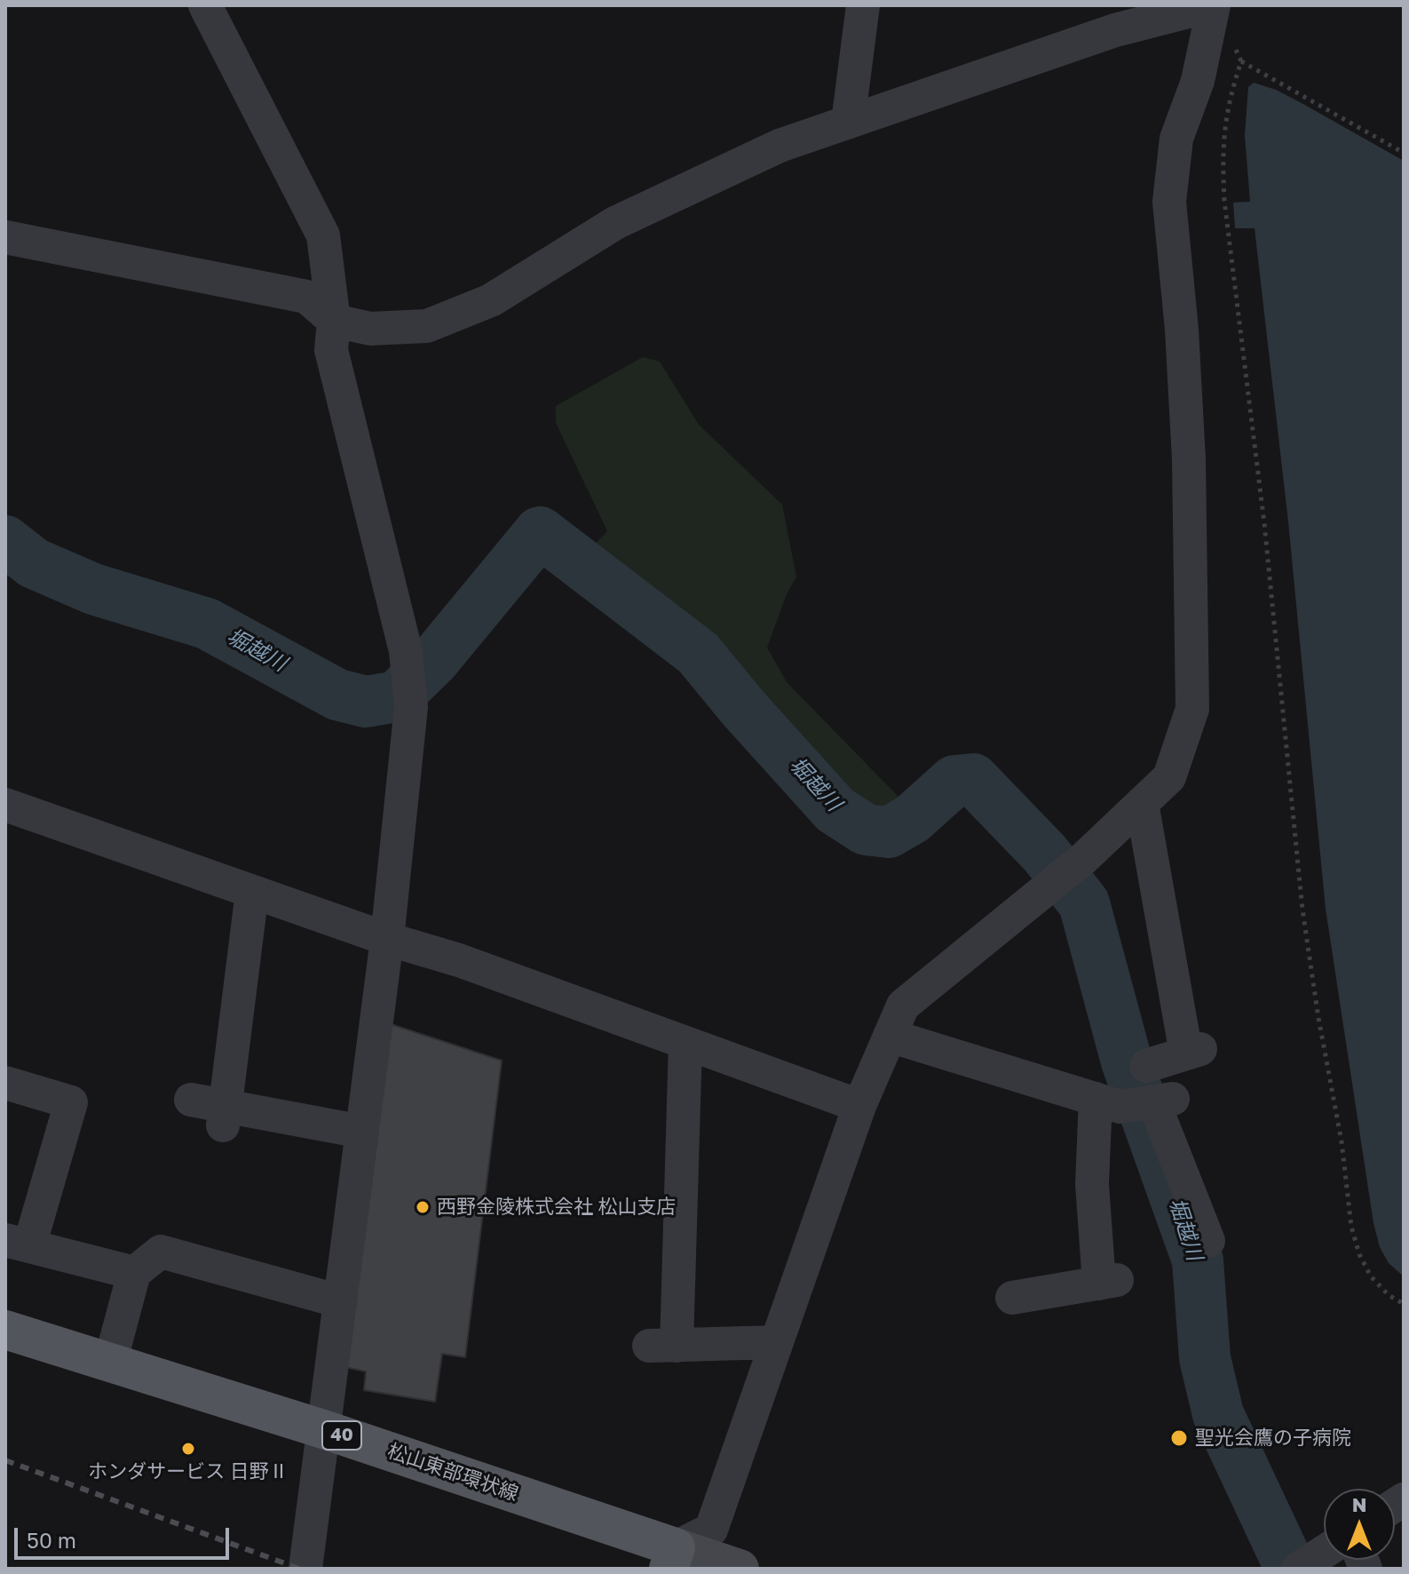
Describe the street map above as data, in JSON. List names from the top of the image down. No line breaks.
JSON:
{"streets":{"main road":["40","松山東部環状線"]},"water":["堀越川"],"places":["西野金陵株式会社 松山支店","聖光会鷹の子病院","ホンダサービス 日野Ⅱ"],"scale_bar":"50 m","north":"top"}
